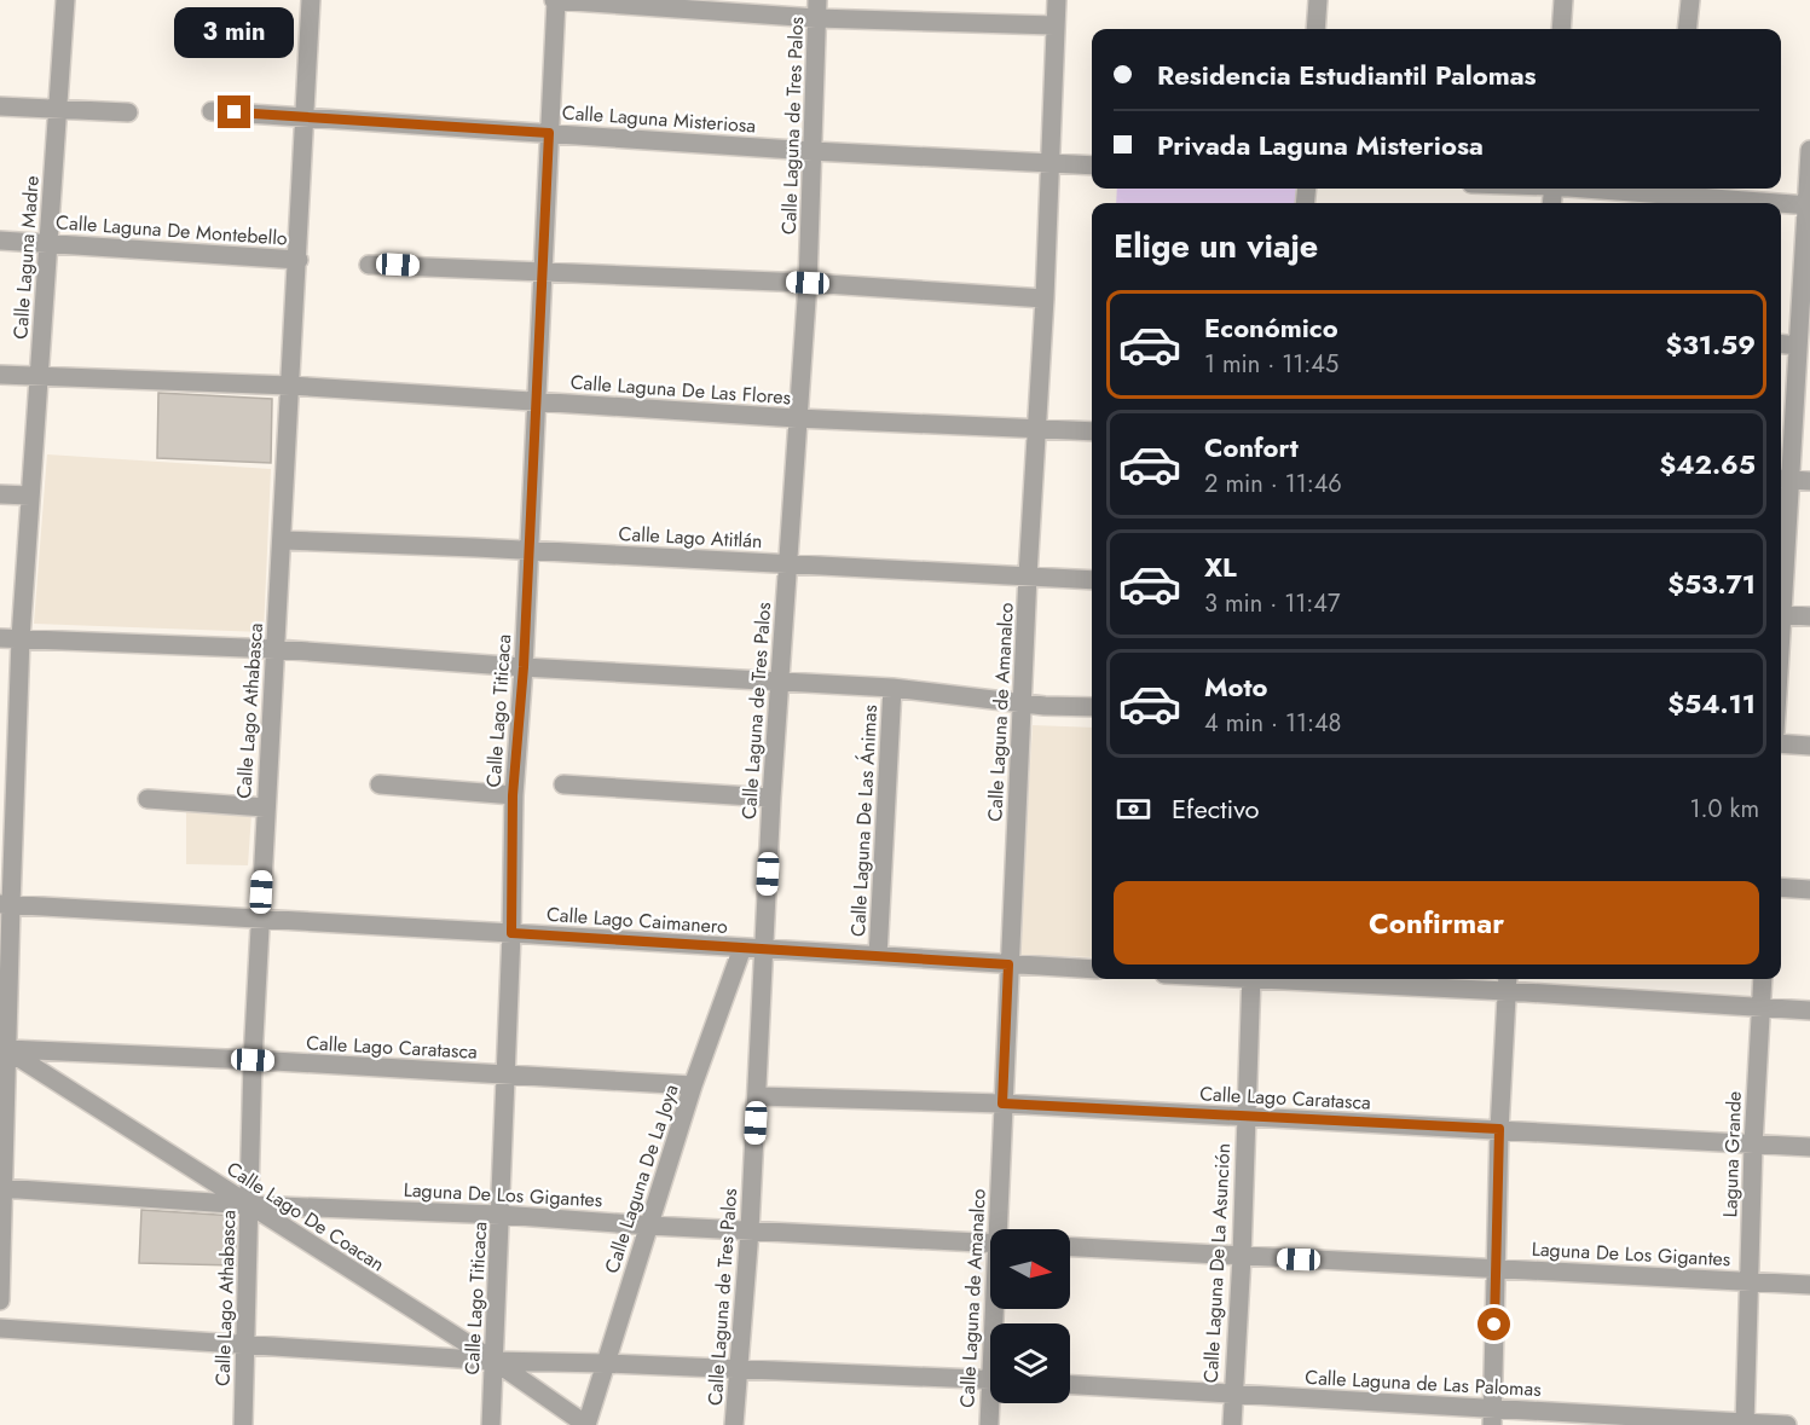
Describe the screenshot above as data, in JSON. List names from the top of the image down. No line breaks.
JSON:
{"streets":{"street":["Calle Laguna Misteriosa","Calle Laguna de Tres Palos","Calle Laguna De Montebello","Calle Laguna Madre","Calle Laguna De Las Flores","Calle Lago Atitlán","Calle Lago Athabasca","Calle Lago Titicaca","Calle Laguna de Amanalco","Calle Laguna De Las Ánimas","Calle Lago Caimanero","Calle Lago Caratasca","Laguna Grande","Calle Laguna De La Joya","Laguna De Los Gigantes","Calle Lago De Coacan","Calle Laguna De La Asunción","Calle Laguna de Las Palomas"]},"crossings":[["Calle Laguna Misteriosa","Calle Laguna de Tres Palos"],["Calle Laguna Misteriosa","Calle Lago Athabasca"],["Calle Laguna Misteriosa","Calle Lago Titicaca"],["Calle Laguna Misteriosa","Calle Laguna de Amanalco"],["Calle Laguna de Tres Palos","Calle Laguna De Las Flores"],["Calle Laguna de Tres Palos","Calle Lago Atitlán"],["Calle Laguna de Tres Palos","Calle Lago Caimanero"],["Calle Laguna de Tres Palos","Calle Lago Caratasca"],["Calle Laguna de Tres Palos","Laguna De Los Gigantes"],["Calle Laguna De Montebello","Calle Laguna Madre"],["Calle Laguna De Montebello","Calle Lago Athabasca"],["Calle Laguna Madre","Calle Laguna De Las Flores"],["Calle Laguna Madre","Calle Lago Caimanero"],["Calle Laguna Madre","Calle Lago Caratasca"],["Calle Laguna Madre","Laguna De Los Gigantes"],["Calle Laguna Madre","Calle Lago De Coacan"],["Calle Laguna De Las Flores","Calle Lago Athabasca"],["Calle Laguna De Las Flores","Calle Lago Titicaca"],["Calle Laguna De Las Flores","Calle Laguna de Amanalco"],["Calle Lago Atitlán","Calle Lago Athabasca"],["Calle Lago Atitlán","Calle Lago Titicaca"],["Calle Lago Atitlán","Calle Laguna de Amanalco"],["Calle Lago Athabasca","Calle Lago Caimanero"],["Calle Lago Athabasca","Calle Lago Caratasca"],["Calle Lago Athabasca","Laguna De Los Gigantes"],["Calle Lago Athabasca","Calle Lago De Coacan"],["Calle Lago Titicaca","Calle Lago Caimanero"],["Calle Lago Titicaca","Calle Lago Caratasca"],["Calle Lago Titicaca","Laguna De Los Gigantes"],["Calle Lago Titicaca","Calle Lago De Coacan"],["Calle Laguna de Amanalco","Calle Lago Caimanero"],["Calle Laguna de Amanalco","Calle Lago Caratasca"],["Calle Laguna De Las Ánimas","Calle Lago Caimanero"],["Calle Lago Caimanero","Calle Laguna De La Joya"],["Calle Lago Caratasca","Laguna Grande"],["Calle Lago Caratasca","Calle Laguna De La Joya"],["Calle Lago Caratasca","Calle Lago De Coacan"],["Calle Lago Caratasca","Calle Laguna De La Asunción"],["Laguna Grande","Laguna De Los Gigantes"],["Laguna Grande","Calle Laguna de Las Palomas"],["Calle Laguna De La Joya","Laguna De Los Gigantes"],["Calle Laguna De La Joya","Calle Lago De Coacan"],["Laguna De Los Gigantes","Calle Lago De Coacan"],["Laguna De Los Gigantes","Calle Laguna De La Asunción"],["Calle Laguna De La Asunción","Calle Laguna de Las Palomas"]],"north":"right","page":{"bubble":"3 min","banner":["Residencia Estudiantil Palomas","Privada Laguna Misteriosa"],"heading":"Elige un viaje","list":[{"name":"Económico","note":"1 min · 11:45","value":"$31.59"},{"name":"Confort","note":"2 min · 11:46","value":"$42.65"},{"name":"XL","note":"3 min · 11:47","value":"$53.71"},{"name":"Moto","note":"4 min · 11:48","value":"$54.11"}],"pay":["Efectivo","1.0 km"],"buttons":"Confirmar"}}
